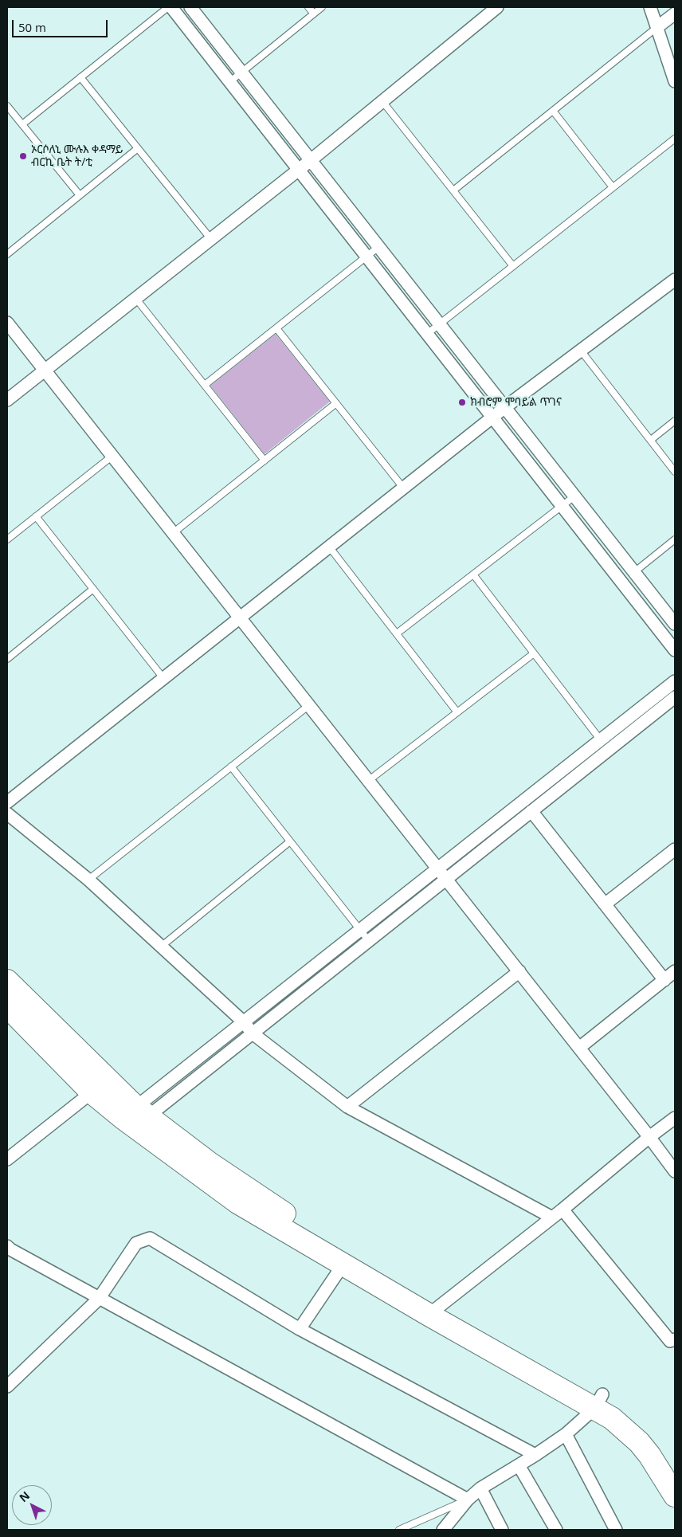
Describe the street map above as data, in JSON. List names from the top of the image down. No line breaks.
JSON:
{"places":["ኦርሶለኒ ሙሉእ ቀዳማይ ብርኪ ቤት ት/ቲ","ክብሮም ሞባይል ጥገና"],"scale_bar":"50 m","north":"top left"}
